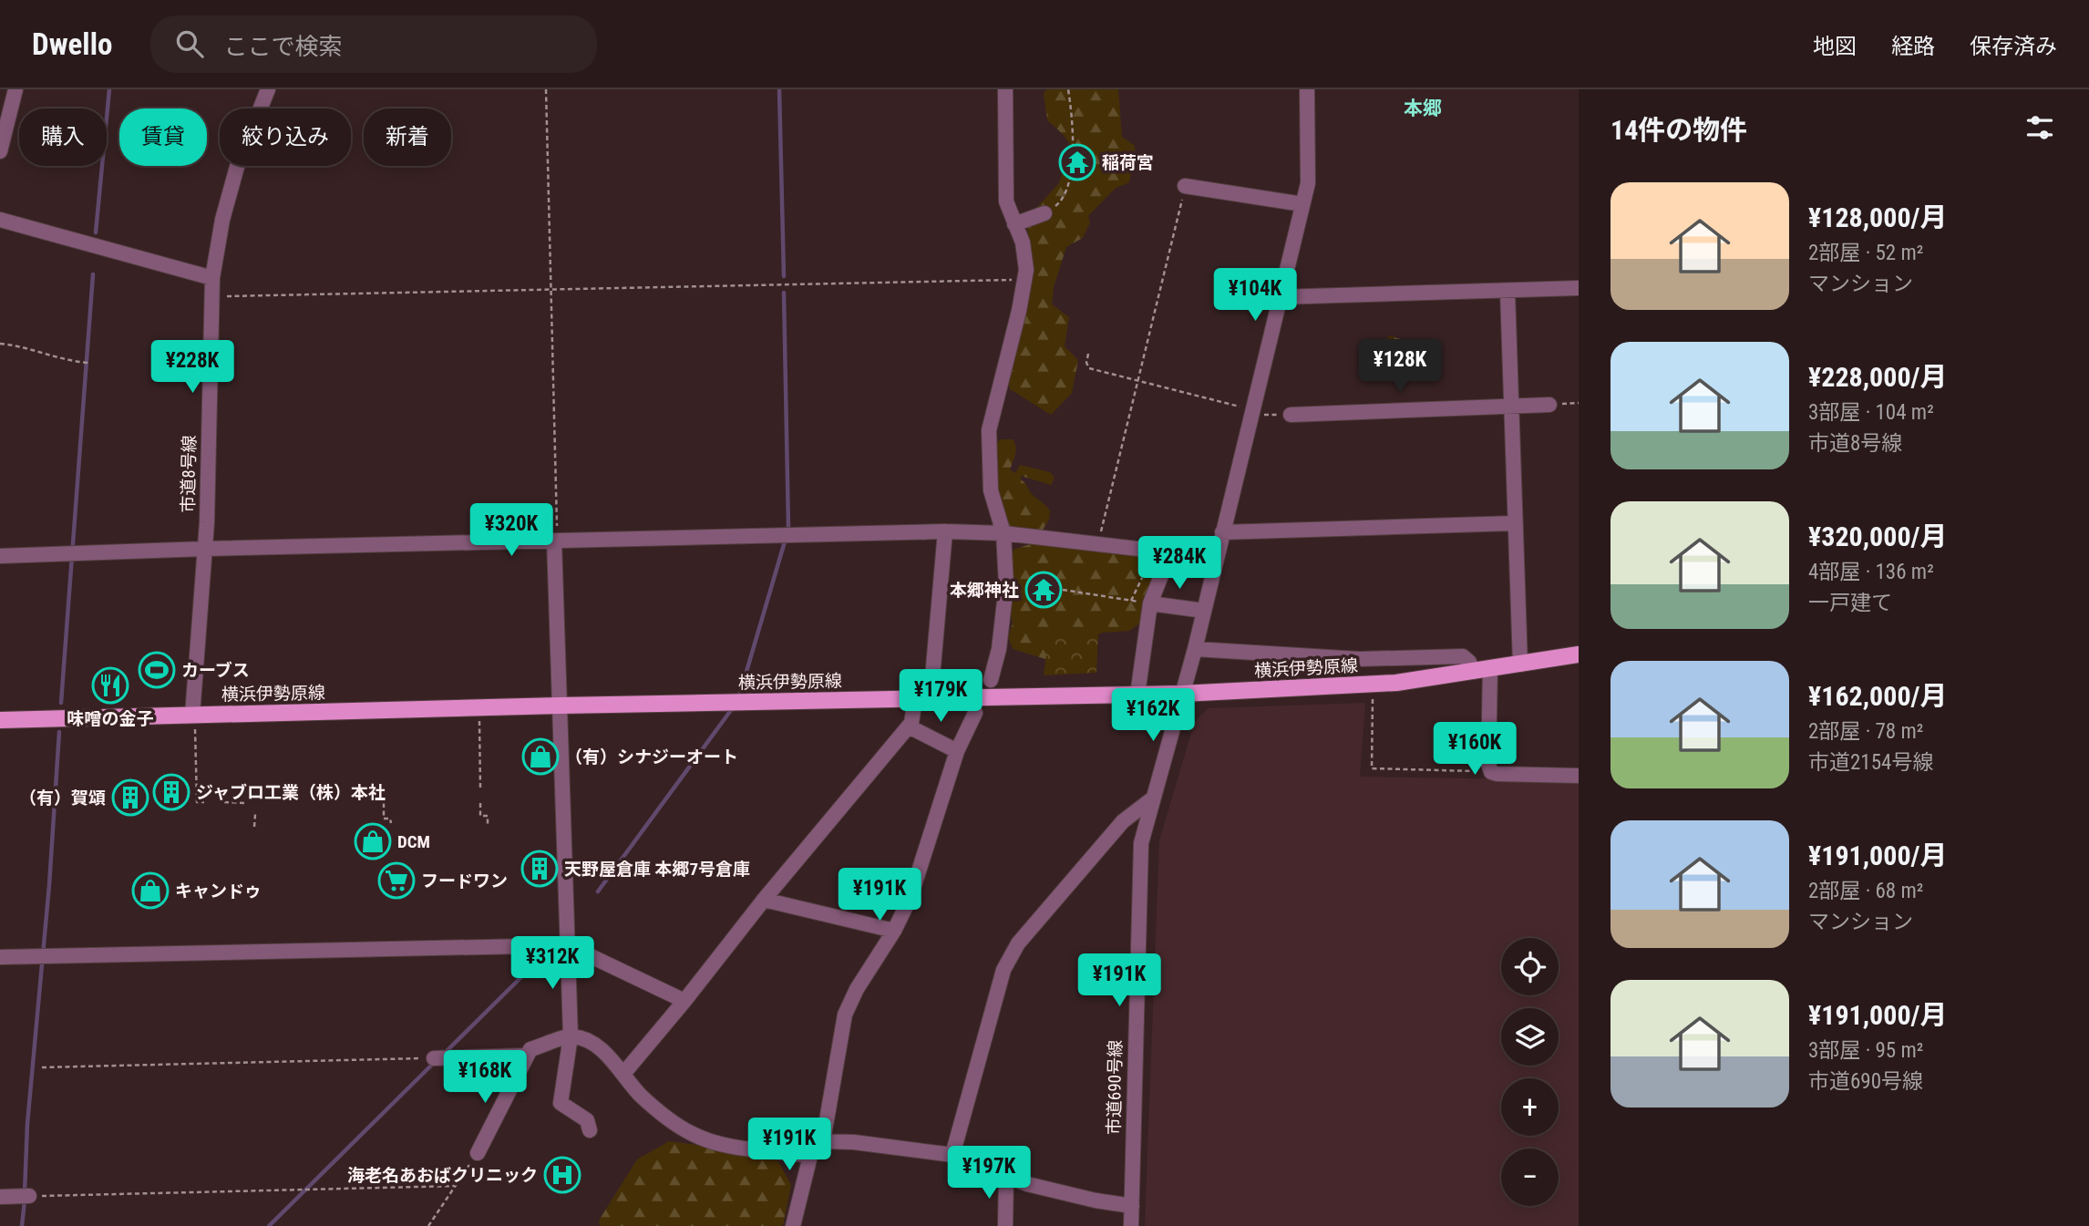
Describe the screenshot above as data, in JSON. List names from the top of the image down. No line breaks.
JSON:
{"streets":{"main road":["横浜伊勢原線"],"street":["市道8号線","市道690号線"]},"crossings":[["市道8号線","横浜伊勢原線"],["横浜伊勢原線","市道690号線"]],"districts":["本郷"],"places":{"temple":["稲荷宮","本郷神社"],"sports":["カーブス"],"restaurant":["味噌の金子"],"shop":["（有）シナジーオート","DCM","キャンドゥ"],"building":["ジャブロ工業（株）本社","（有）賀頌","天野屋倉庫 本郷7号倉庫"],"supermarket":["フードワン"],"hospital":["海老名あおばクリニック"]},"page":{"header":"Dwello","search":"ここで検索","nav":["地図","経路","保存済み"],"heading":"14件の物件","chip":["購入","賃貸","絞り込み","新着"],"list":[{"name":"¥128,000/月","note":"2部屋 · 52 m² · マンション"},{"name":"¥228,000/月","note":"3部屋 · 104 m² · 市道8号線"},{"name":"¥320,000/月","note":"4部屋 · 136 m² · 一戸建て"},{"name":"¥162,000/月","note":"2部屋 · 78 m² · 市道2154号線"},{"name":"¥191,000/月","note":"2部屋 · 68 m² · マンション"},{"name":"¥191,000/月","note":"3部屋 · 95 m² · 市道690号線"}],"price":["¥104K","¥128K","¥228K","¥320K","¥284K","¥179K","¥162K","¥160K","¥191K","¥312K","¥191K","¥168K","¥191K","¥197K"],"map_buttons":["+","−"]}}
